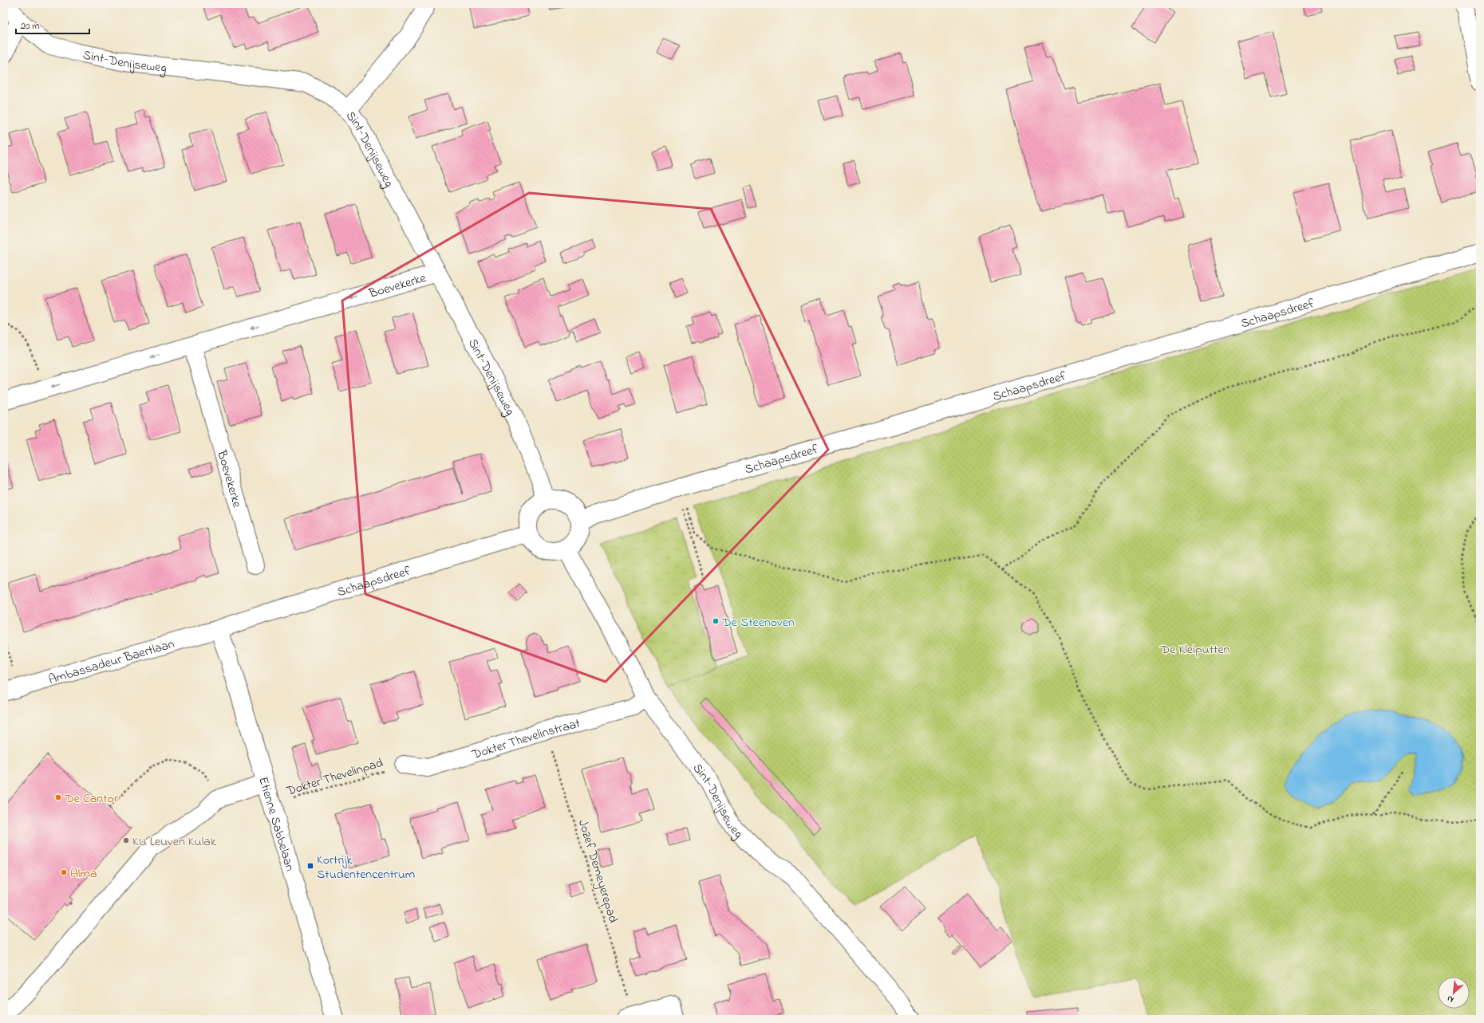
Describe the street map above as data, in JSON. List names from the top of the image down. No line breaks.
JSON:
{"streets":{"street":["Sint-Denijseweg","Boevekerke","Schaapsdreef","Ambassadeur Baertlaan","Dokter Thevelinstraat","Etienne Sabbelaan"],"path":["Dokter Thevelinpad","Jozef Demeyerepad"]},"crossings":[["Sint-Denijseweg","Boevekerke"],["Sint-Denijseweg","Schaapsdreef"],["Sint-Denijseweg","Dokter Thevelinstraat"],["Schaapsdreef","Ambassadeur Baertlaan"],["Schaapsdreef","Etienne Sabbelaan"],["Ambassadeur Baertlaan","Etienne Sabbelaan"],["Dokter Thevelinstraat","Dokter Thevelinpad"],["Dokter Thevelinstraat","Jozef Demeyerepad"],["Dokter Thevelinpad","Etienne Sabbelaan"]],"one_way":["Boevekerke"],"parks":["De Kleiputten"],"places":{"other":["De Steenoven","De Cantor","KU Leuven Kulak","Alma"],"transit":["Kortrijk Studentencentrum"]},"scale_bar":"20 m","north":"bottom left"}
